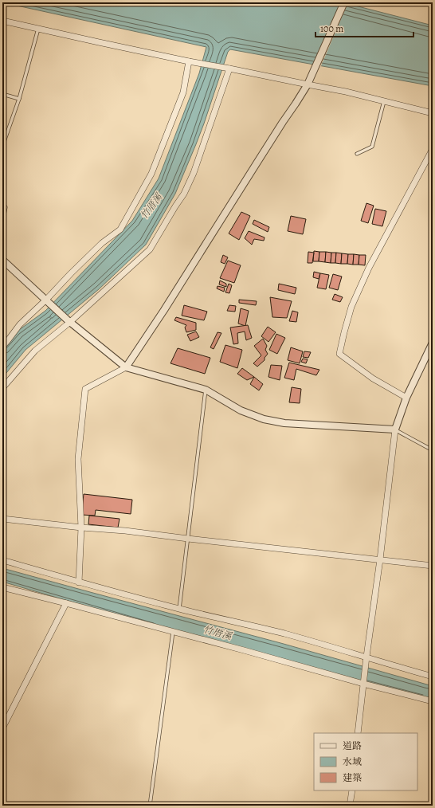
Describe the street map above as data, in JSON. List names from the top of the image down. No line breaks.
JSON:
{"water":["竹厝溪"],"legend":["道路","水域","建築"],"scale_bar":"100 m"}
